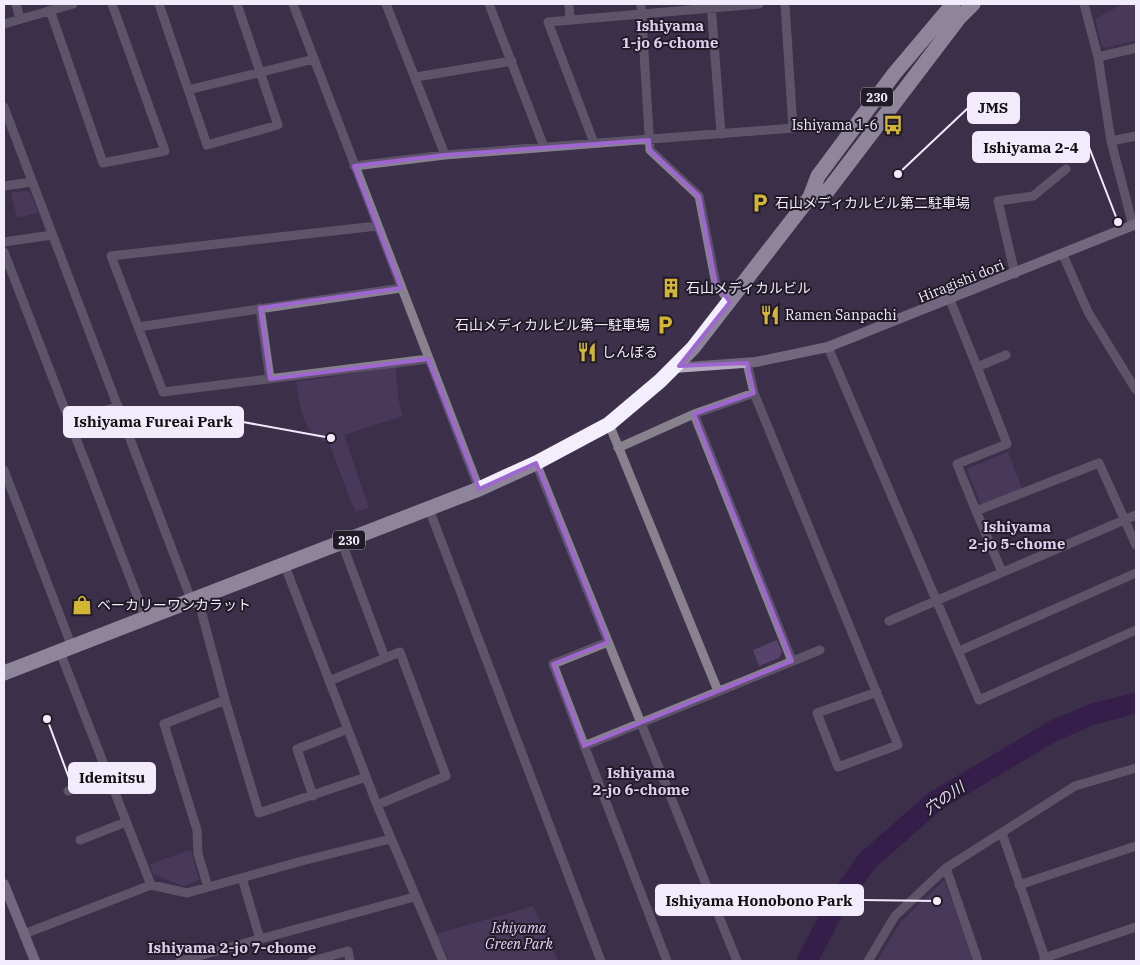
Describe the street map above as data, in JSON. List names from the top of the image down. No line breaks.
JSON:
{"streets":{"highway":["230"],"street":["Hiragishi dori"]},"crossings":[["230","Hiragishi dori"]],"districts":["Ishiyama 1-jo 6-chome","Ishiyama 2-jo 5-chome","Ishiyama 2-jo 6-chome","Ishiyama 2-jo 7-chome"],"water":["穴の川"],"parks":["Ishiyama Green Park"],"places":{"bus stop":["Ishiyama 1-6"],"other":["JMS","Ishiyama 2-4","Ishiyama Fureai Park","Idemitsu","Ishiyama Honobono Park"],"parking":["石山メディカルビル第二駐車場","石山メディカルビル第一駐車場"],"building":["石山メディカルビル"],"restaurant":["Ramen Sanpachi","しんぼる"],"shop":["ベーカリーワンカラット"]}}
